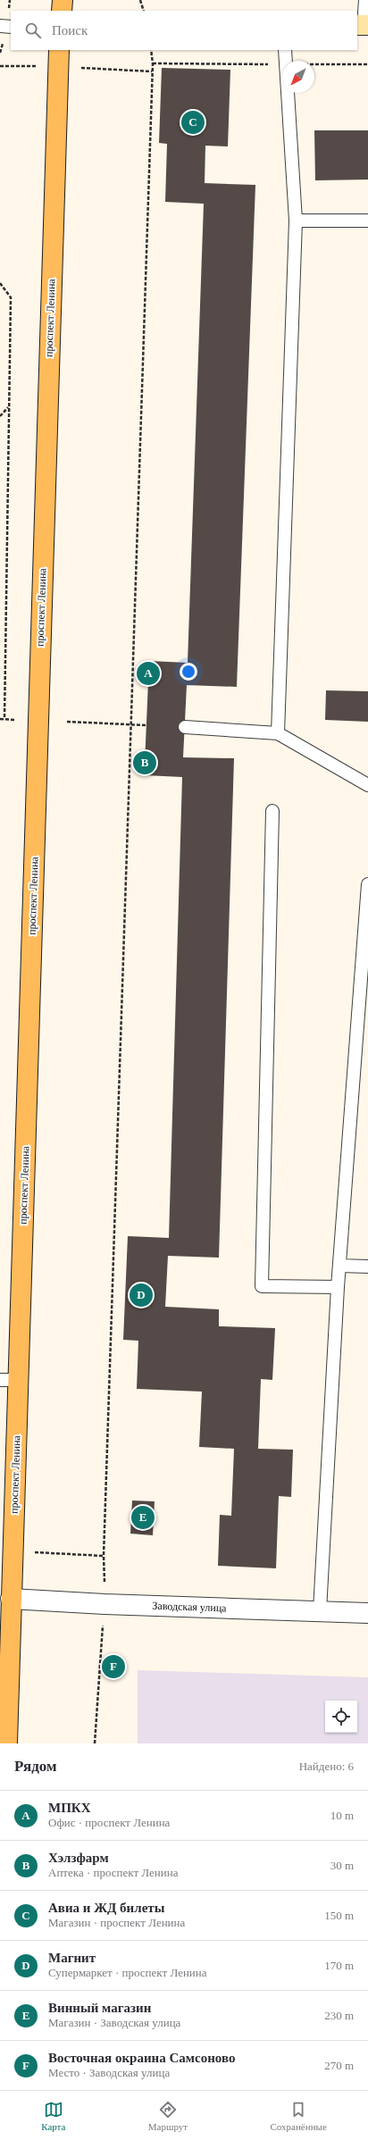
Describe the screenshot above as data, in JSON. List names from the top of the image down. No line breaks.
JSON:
{"streets":{"main road":["проспект Ленина"],"street":["Заводская улица"]},"crossings":[["проспект Ленина","Заводская улица"]],"north":"bottom left","page":{"search":"Поиск","pins":["C","A","B","D","E","F"],"heading":["Рядом","Найдено: 6"],"list":[{"mark":"A","name":"МПКХ","note":"Офис · проспект Ленина","value":"10 m"},{"mark":"B","name":"Хэлзфарм","note":"Аптека · проспект Ленина","value":"30 m"},{"mark":"C","name":"Авиа и ЖД билеты","note":"Магазин · проспект Ленина","value":"150 m"},{"mark":"D","name":"Магнит","note":"Супермаркет · проспект Ленина","value":"170 m"},{"mark":"E","name":"Винный магазин","note":"Магазин · Заводская улица","value":"230 m"},{"mark":"F","name":"Восточная окраина Самсоново","note":"Место · Заводская улица","value":"270 m"}],"nav":["Карта","Маршрут","Сохранённые"]}}
